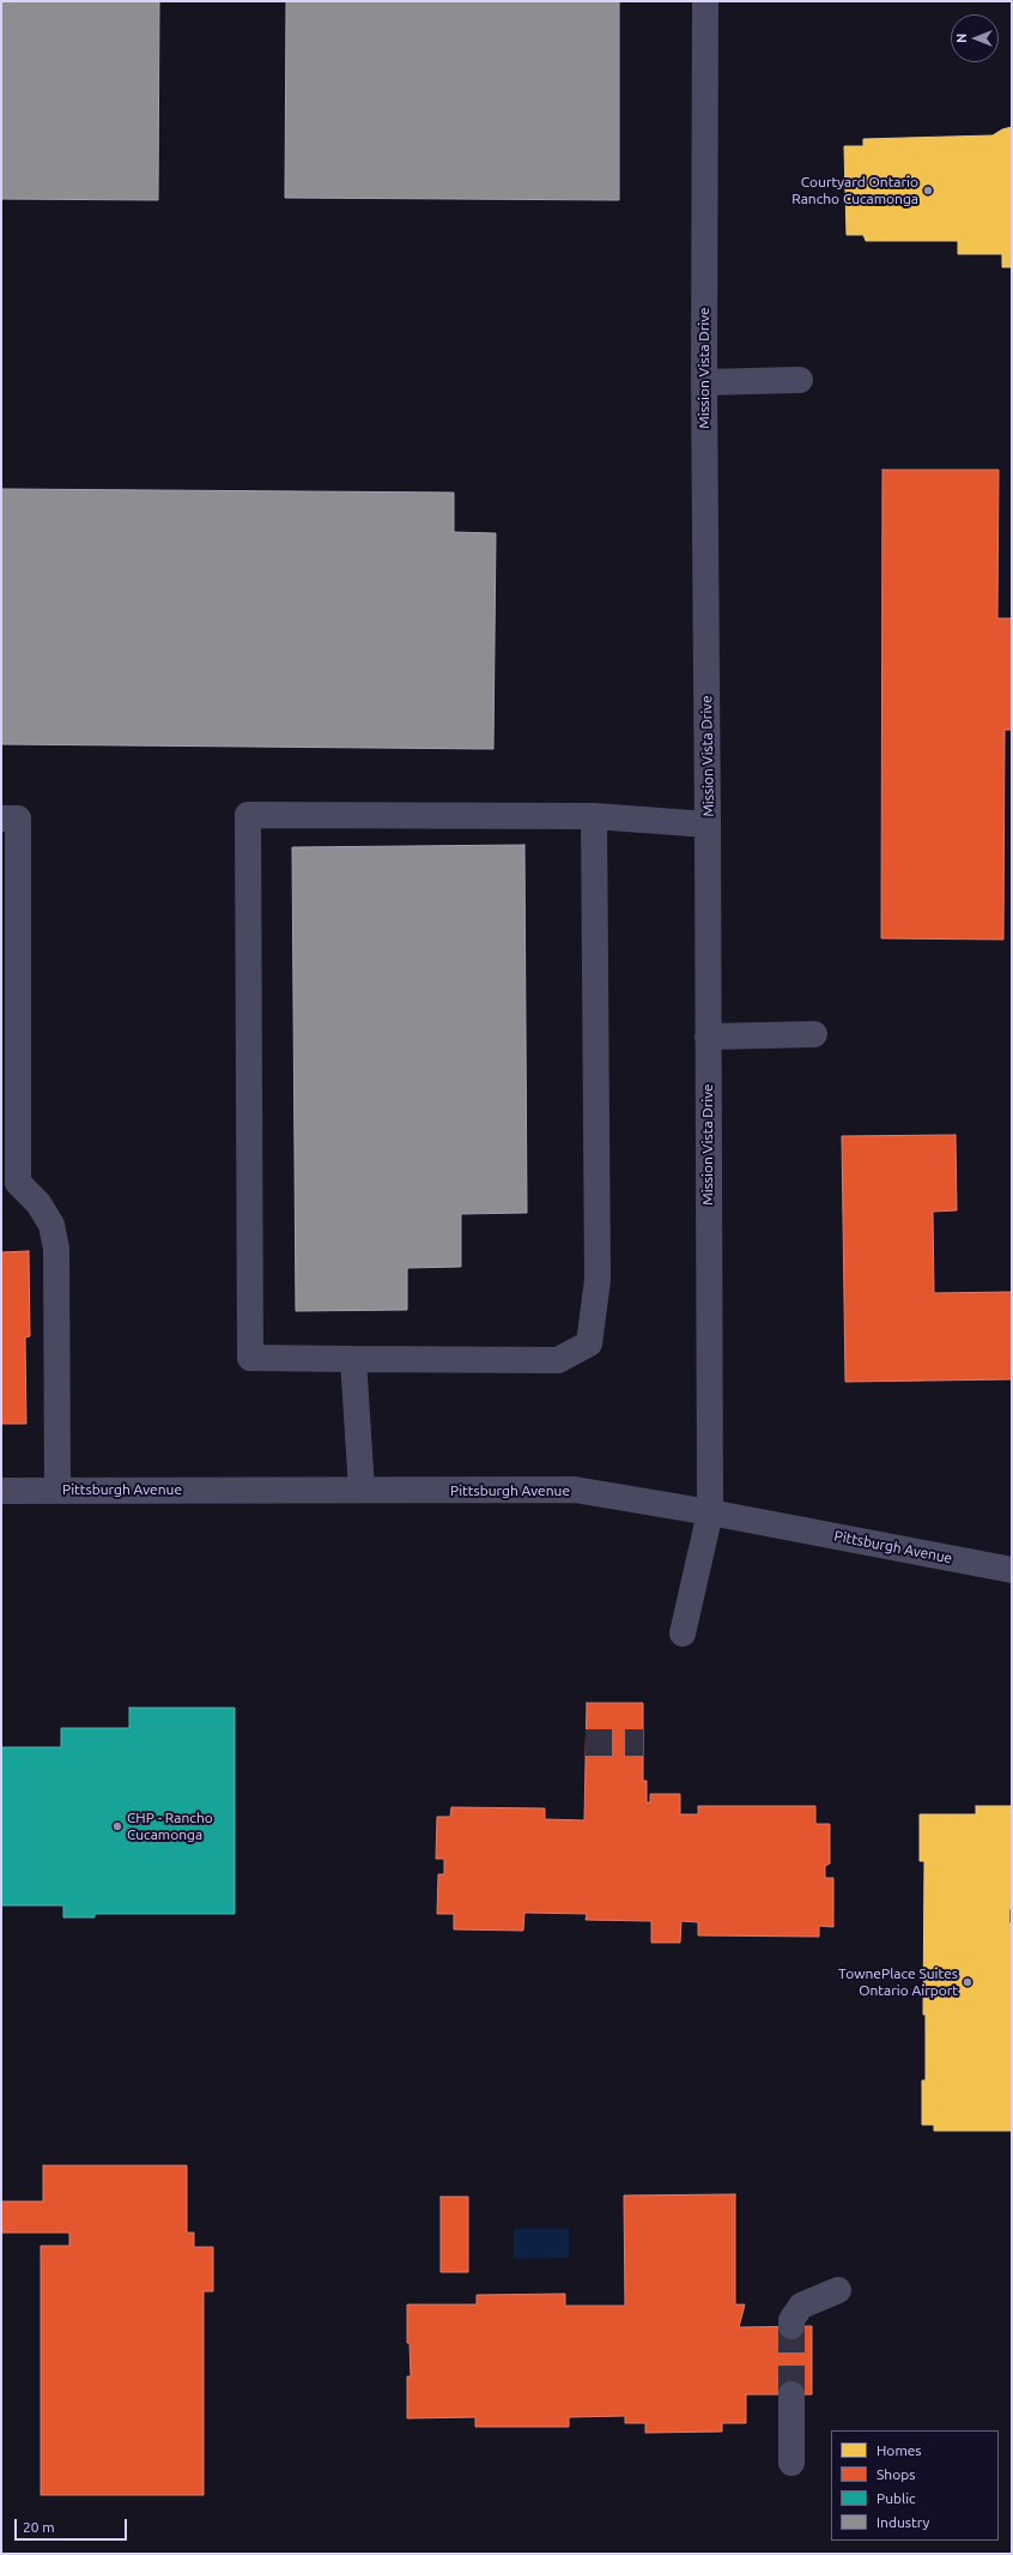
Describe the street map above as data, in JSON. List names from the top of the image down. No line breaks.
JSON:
{"streets":{"street":["Mission Vista Drive","Pittsburgh Avenue"]},"crossings":[["Mission Vista Drive","Pittsburgh Avenue"]],"places":["Courtyard Ontario Rancho Cucamonga","CHP - Rancho Cucamonga","TownePlace Suites Ontario Airport"],"legend":["Homes","Shops","Public","Industry"],"scale_bar":"20 m","north":"left"}
